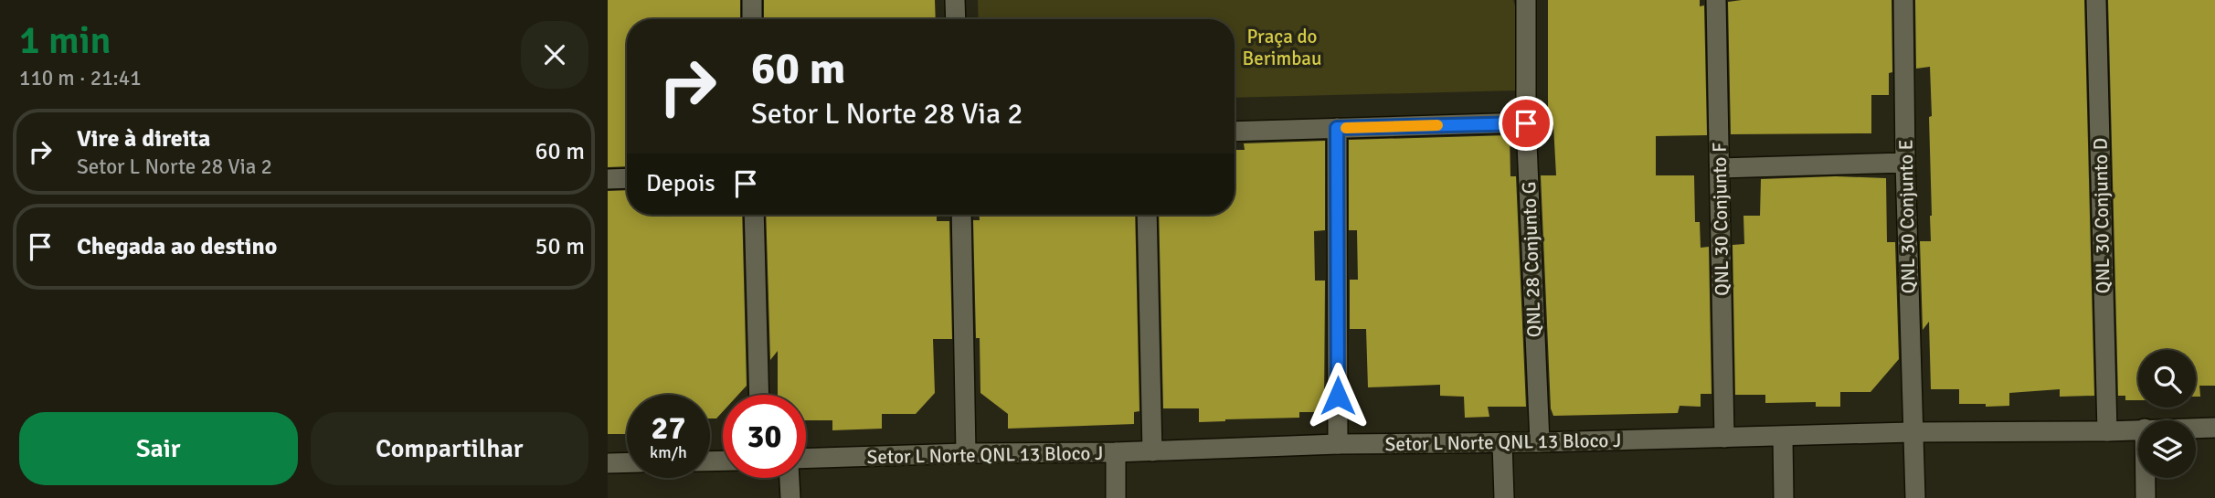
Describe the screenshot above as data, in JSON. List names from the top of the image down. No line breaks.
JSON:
{"streets":{"street":["QNL 30 Conjunto D","QNL 30 Conjunto E","QNL 30 Conjunto F","QNL 28 Conjunto G","Setor L Norte QNL 13 Bloco J"]},"crossings":[["QNL 30 Conjunto D","Setor L Norte QNL 13 Bloco J"],["QNL 30 Conjunto E","Setor L Norte QNL 13 Bloco J"],["QNL 30 Conjunto F","Setor L Norte QNL 13 Bloco J"],["QNL 28 Conjunto G","Setor L Norte QNL 13 Bloco J"]],"parks":["Praça do Berimbau"],"page":{"heading":["1 min","110 m · 21:41"],"turn":["60 m","Setor L Norte 28 Via 2"],"list":[{"name":"Vire à direita","note":"Setor L Norte 28 Via 2","value":"60 m"},{"name":"Chegada ao destino","value":"50 m"}],"then":"Depois","speed":"27 km/h","limit":"30","buttons":["Sair","Compartilhar"]}}
